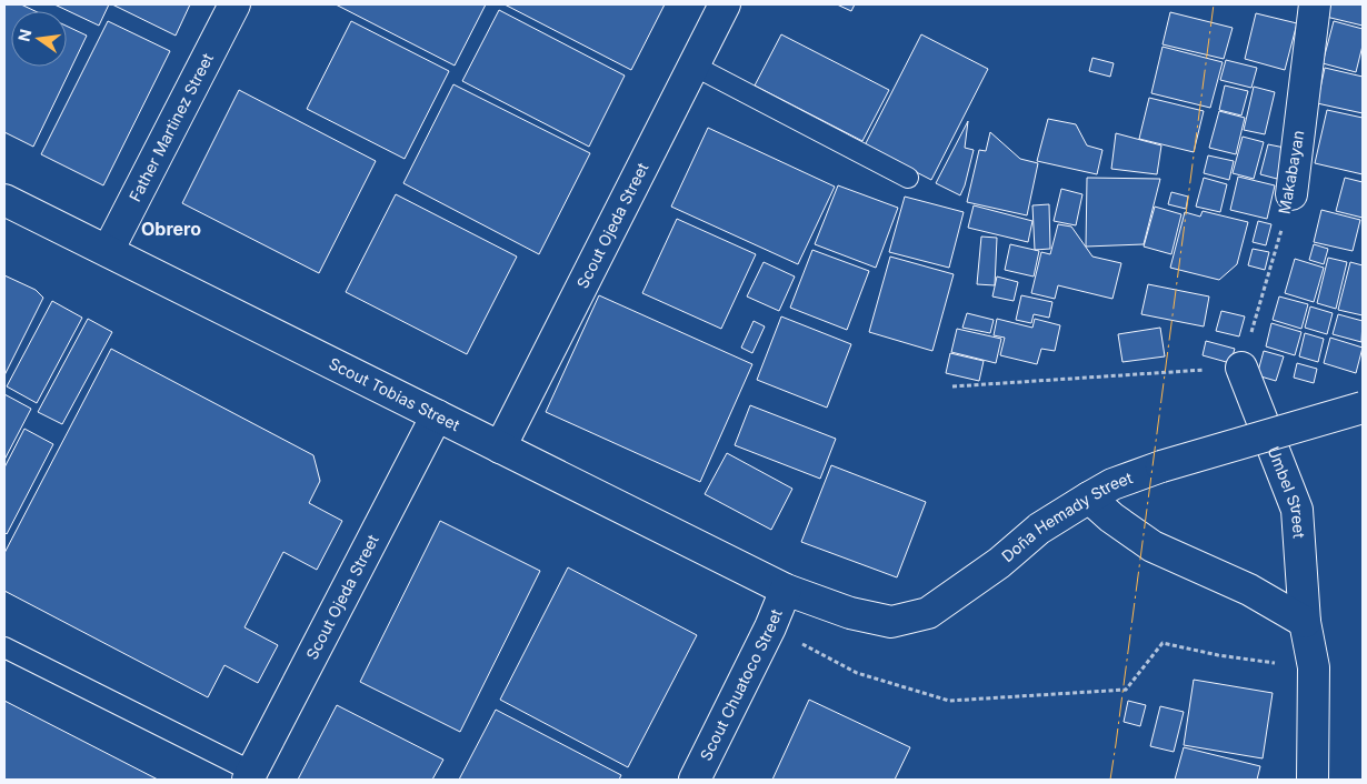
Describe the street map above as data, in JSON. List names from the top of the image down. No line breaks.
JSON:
{"streets":{"street":["Father Martinez Street","Makabayan","Scout Ojeda Street","Scout Tobias Street","Umbel Street","Doña Hemady Street","Scout Chuatoco Street"]},"crossings":[["Father Martinez Street","Scout Tobias Street"],["Makabayan","Umbel Street"],["Scout Ojeda Street","Scout Tobias Street"],["Scout Tobias Street","Doña Hemady Street"],["Scout Tobias Street","Scout Chuatoco Street"],["Doña Hemady Street","Scout Chuatoco Street"]],"districts":["Obrero"],"north":"left"}
